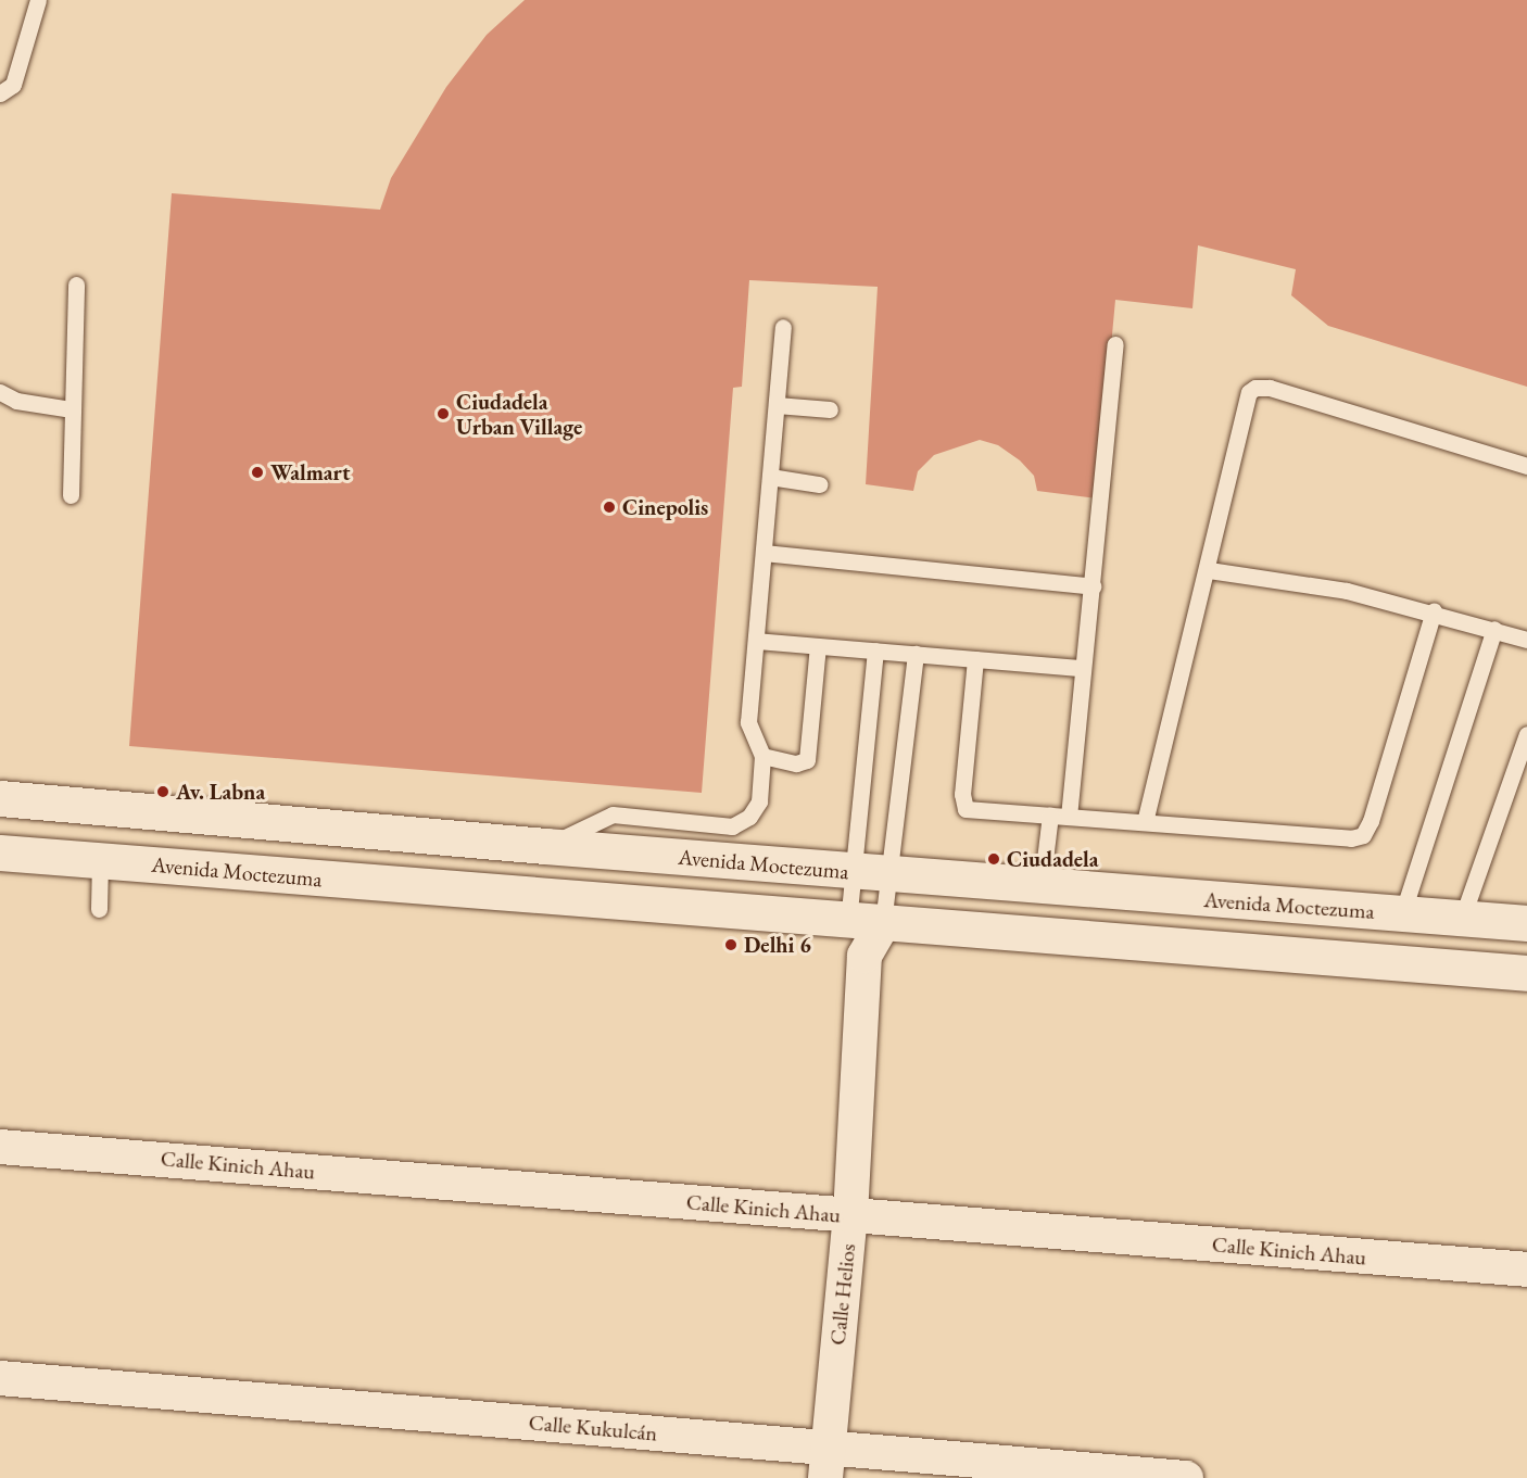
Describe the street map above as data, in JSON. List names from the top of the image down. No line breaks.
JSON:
{"streets":{"street":["Avenida Moctezuma","Calle Kinich Ahau","Calle Helios","Calle Kukulcán"]},"crossings":[["Avenida Moctezuma","Calle Helios"],["Calle Kinich Ahau","Calle Helios"],["Calle Helios","Calle Kukulcán"]],"places":["Ciudadela Urban Village","Walmart","Cinepolis","Av. Labna","Ciudadela","Delhi 6"]}
